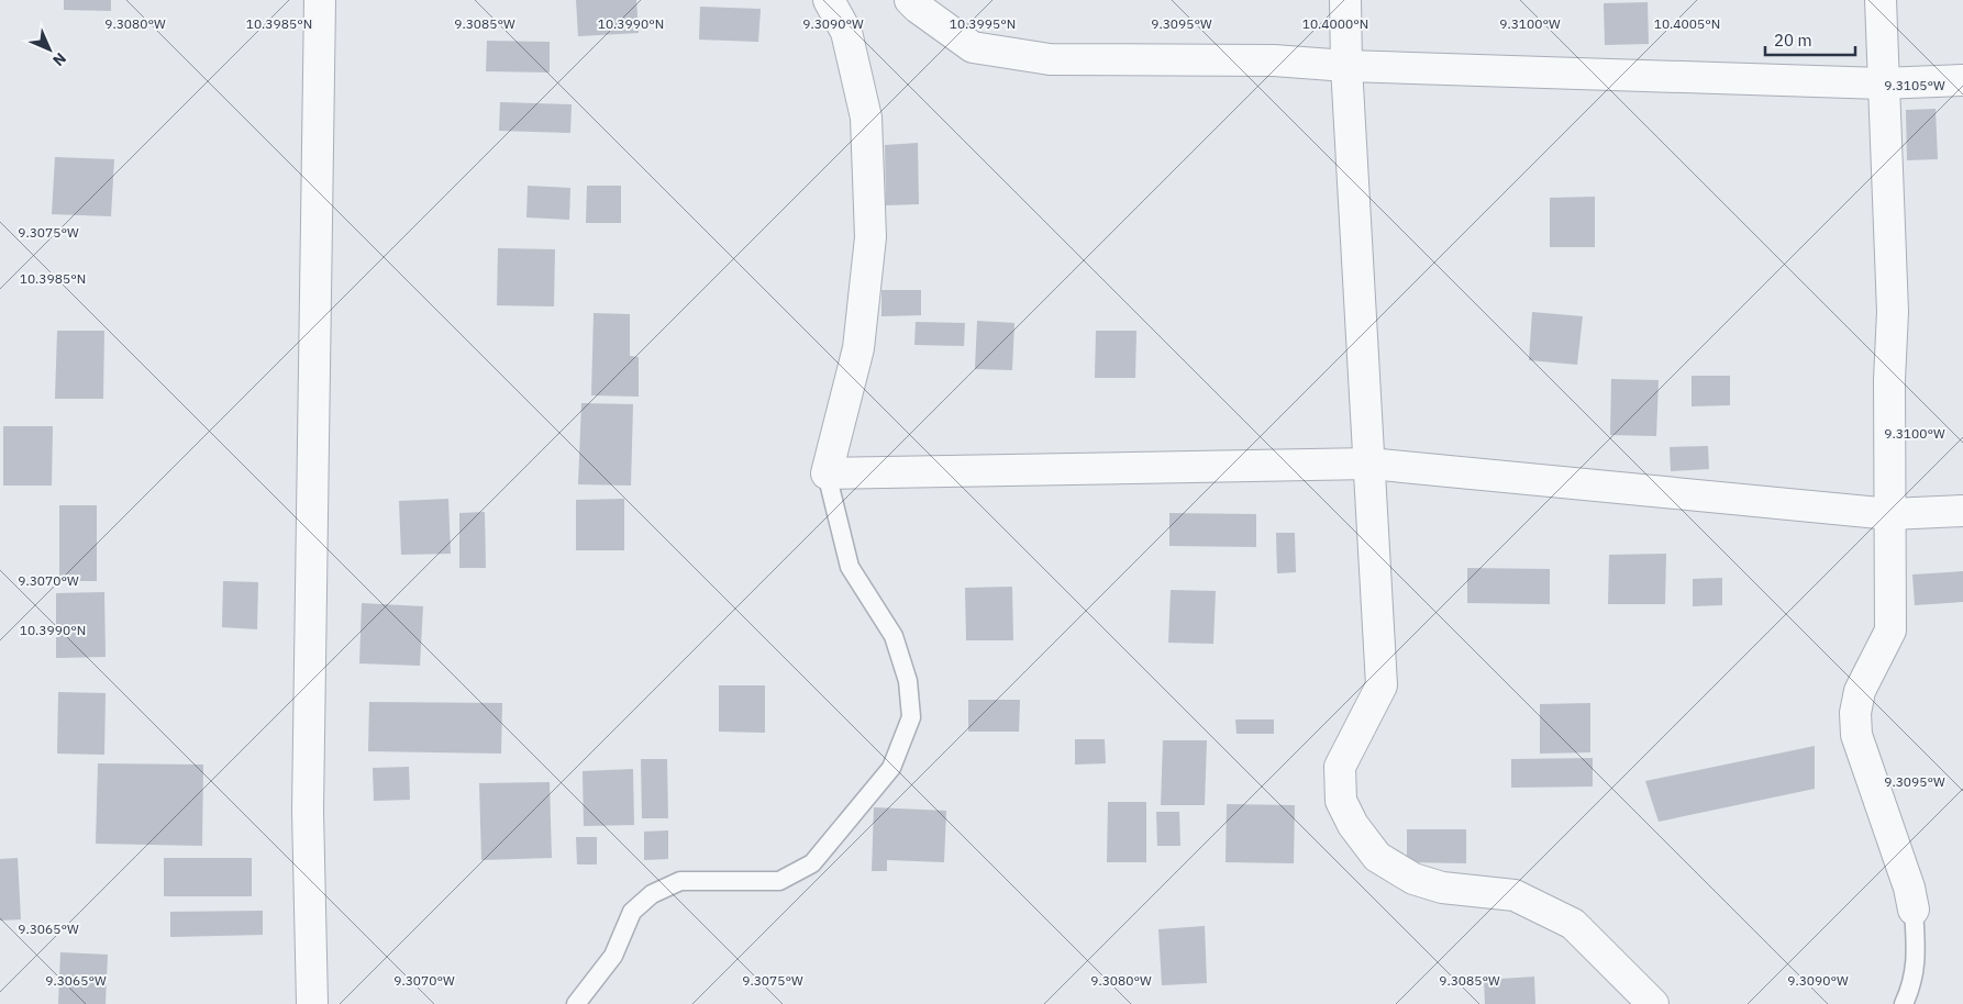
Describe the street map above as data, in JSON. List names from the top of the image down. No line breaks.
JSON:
{"scale_bar":"20 m","north":"bottom right","coordinates":["9.3080°W","10.3985°N","9.3085°W","10.3990°N","9.3090°W","10.3995°N","9.3095°W","10.4000°N","9.3100°W","10.4005°N","9.3105°W","9.3075°W","9.3070°W","9.3065°W"]}
